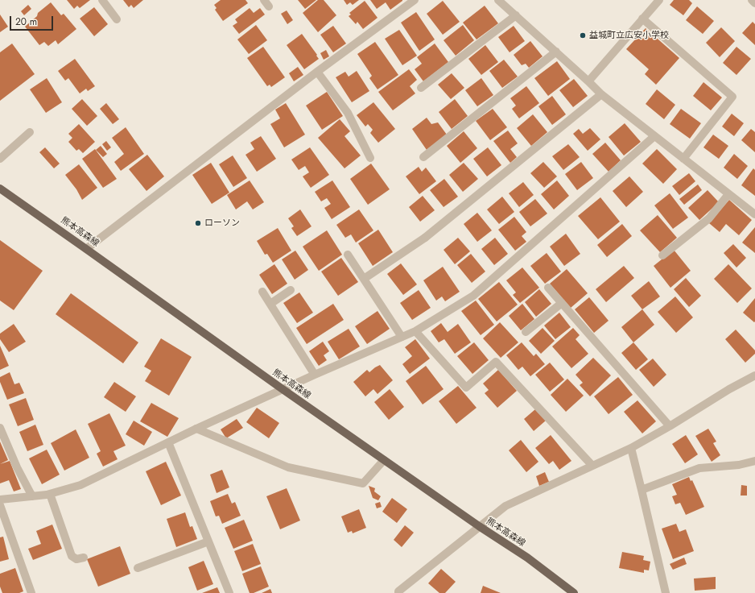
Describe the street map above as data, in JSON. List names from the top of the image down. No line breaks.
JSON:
{"streets":{"main road":["熊本高森線"]},"places":["益城町立広安小学校","ローソン"],"scale_bar":"20 m"}
